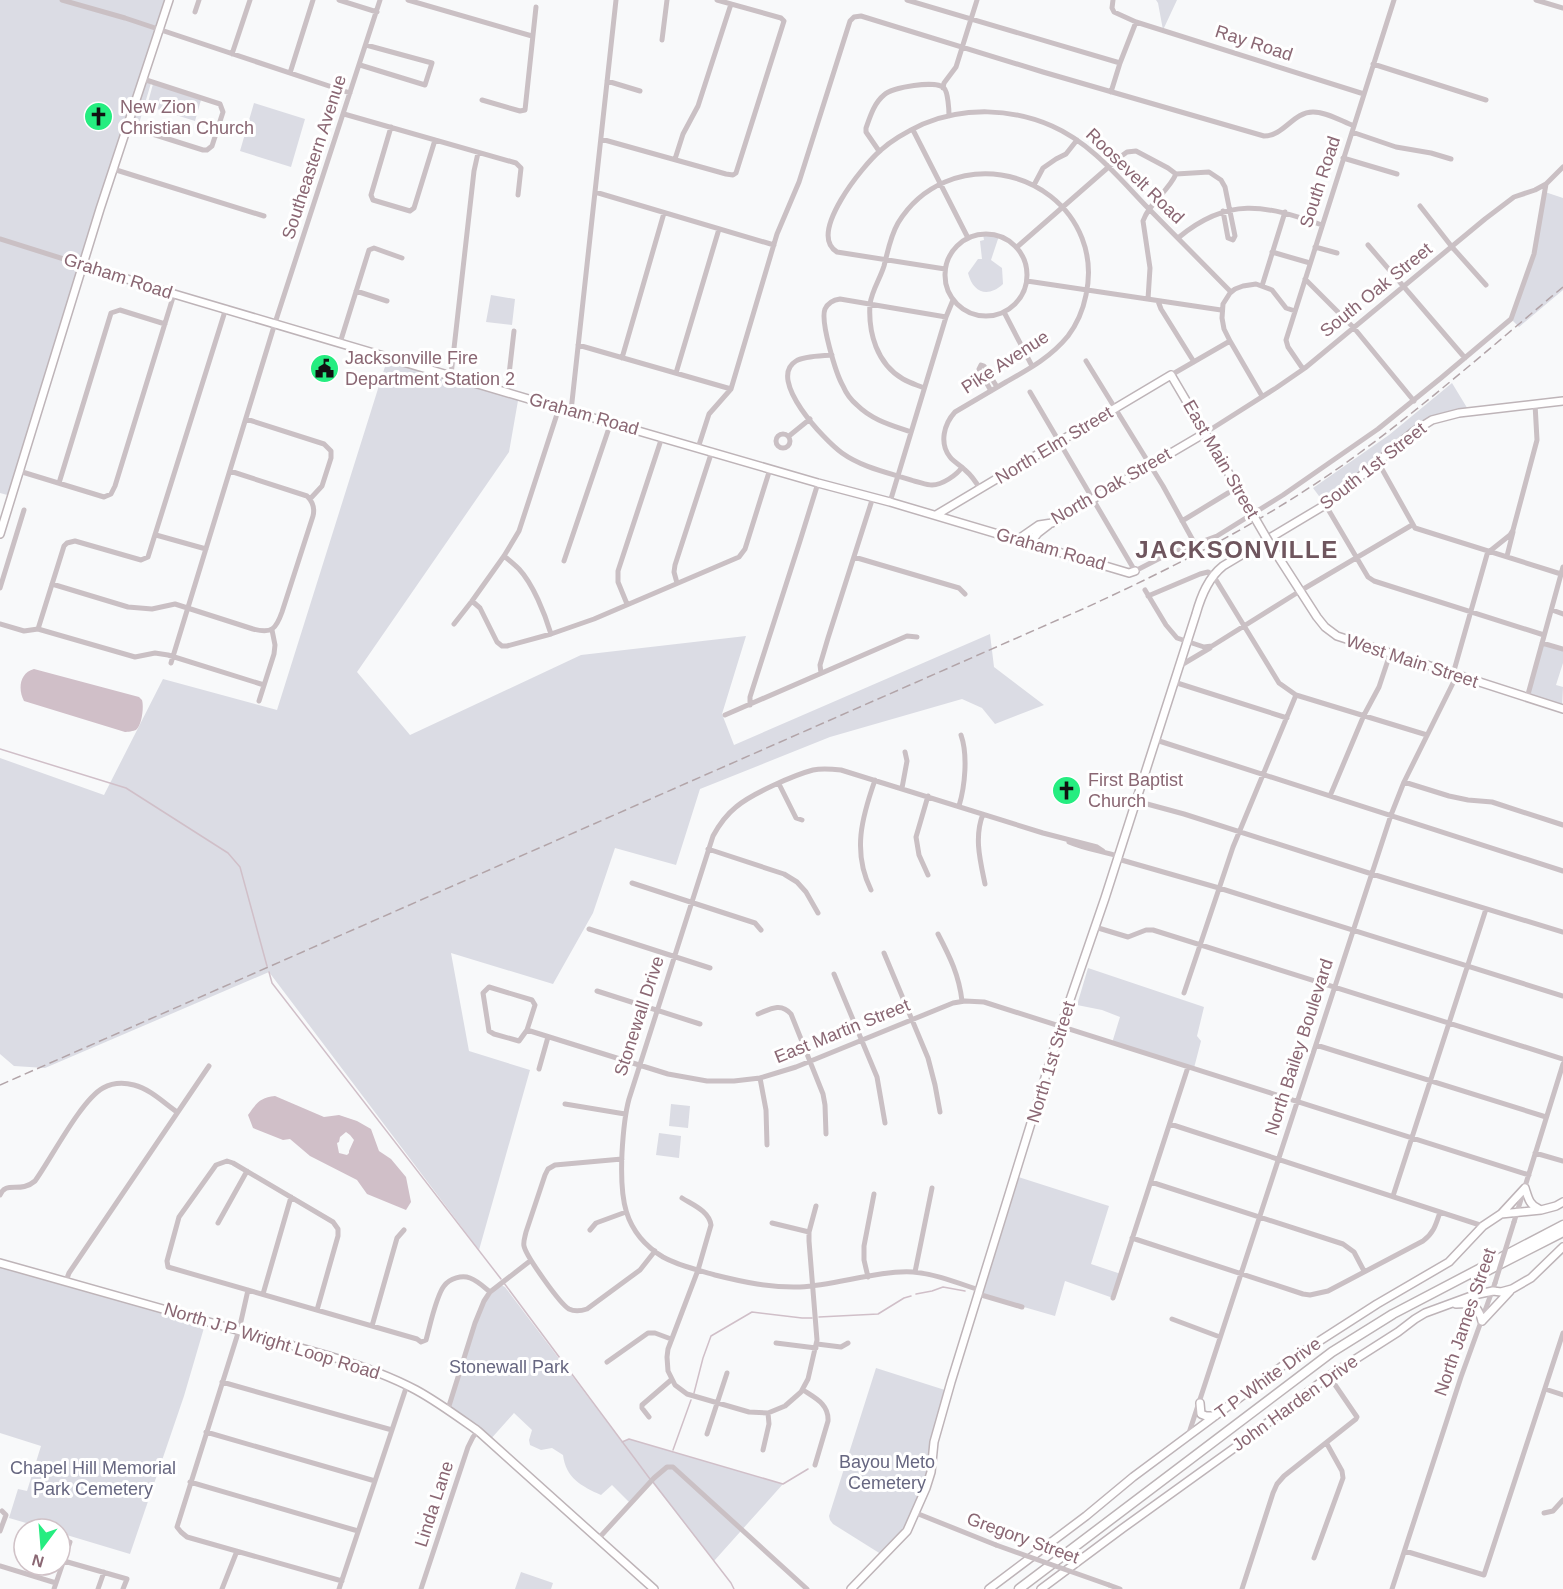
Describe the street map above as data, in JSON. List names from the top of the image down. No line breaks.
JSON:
{"streets":{"main road":["Graham Road","North Elm Street","East Main Street","South 1st Street","North Oak Street","West Main Street","North 1st Street","North J P Wright Loop Road","T P White Drive","John Harden Drive"],"street":["Ray Road","Southeastern Avenue","Roosevelt Road","South Road","South Oak Street","Pike Avenue","Stonewall Drive","East Martin Street","North Bailey Boulevard","North James Street","Linda Lane","Gregory Street"]},"crossings":[["Ray Road","South Road"],["Southeastern Avenue","Graham Road"],["Roosevelt Road","Pike Avenue"],["South Road","South Oak Street"],["Graham Road","North Elm Street"],["Graham Road","North Oak Street"],["South Oak Street","East Main Street"],["South Oak Street","North Oak Street"],["Pike Avenue","North Elm Street"],["North Elm Street","East Main Street"],["East Main Street","North Oak Street"],["East Main Street","West Main Street"],["South 1st Street","North 1st Street"],["West Main Street","North Bailey Boulevard"],["Stonewall Drive","East Martin Street"],["Stonewall Drive","North Bailey Boulevard"],["Stonewall Drive","North 1st Street"],["East Martin Street","North Bailey Boulevard"],["East Martin Street","North 1st Street"],["East Martin Street","North James Street"],["North Bailey Boulevard","T P White Drive"],["North 1st Street","Gregory Street"],["North James Street","T P White Drive"],["North James Street","John Harden Drive"],["North J P Wright Loop Road","Linda Lane"]],"districts":["JACKSONVILLE"],"parks":["Stonewall Park","Bayou Meto Cemetery","Chapel Hill Memorial Park Cemetery"],"places":{"church":["New Zion Christian Church","First Baptist Church"],"public building":["Jacksonville Fire Department Station 2"]},"north":"bottom"}
